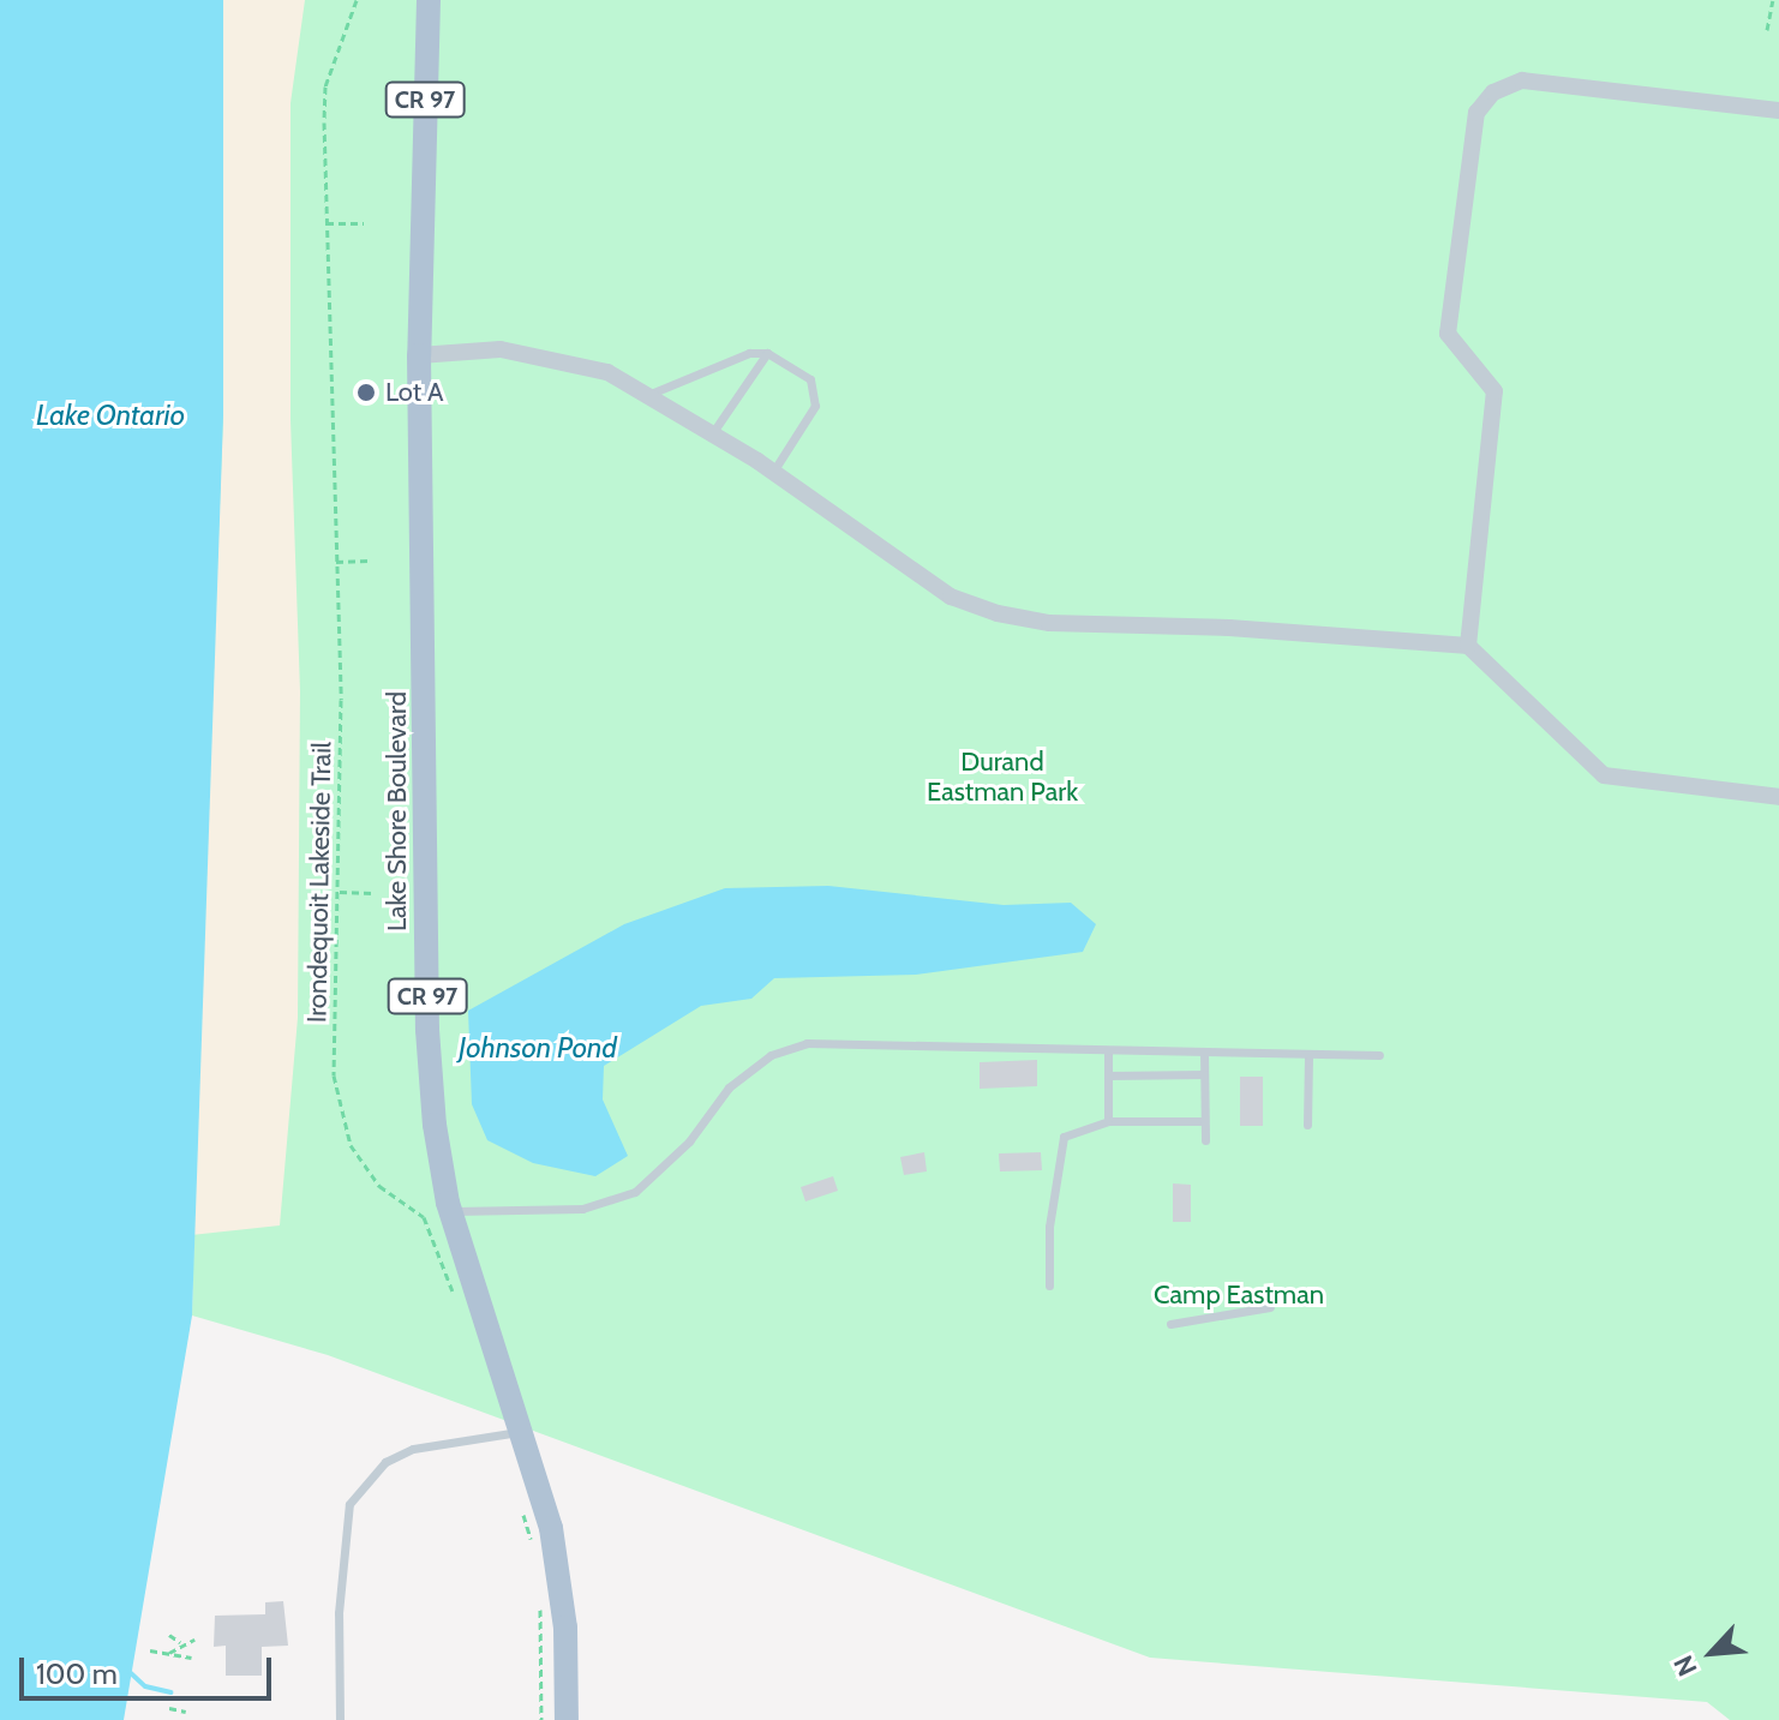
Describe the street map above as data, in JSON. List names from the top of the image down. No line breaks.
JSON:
{"streets":{"main road":["CR 97","Lake Shore Boulevard"],"path":["Irondequoit Lakeside Trail"]},"water":["Lake Ontario","Johnson Pond"],"parks":["Durand Eastman Park","Camp Eastman"],"places":["Lot A"],"scale_bar":"100 m","north":"bottom left"}
